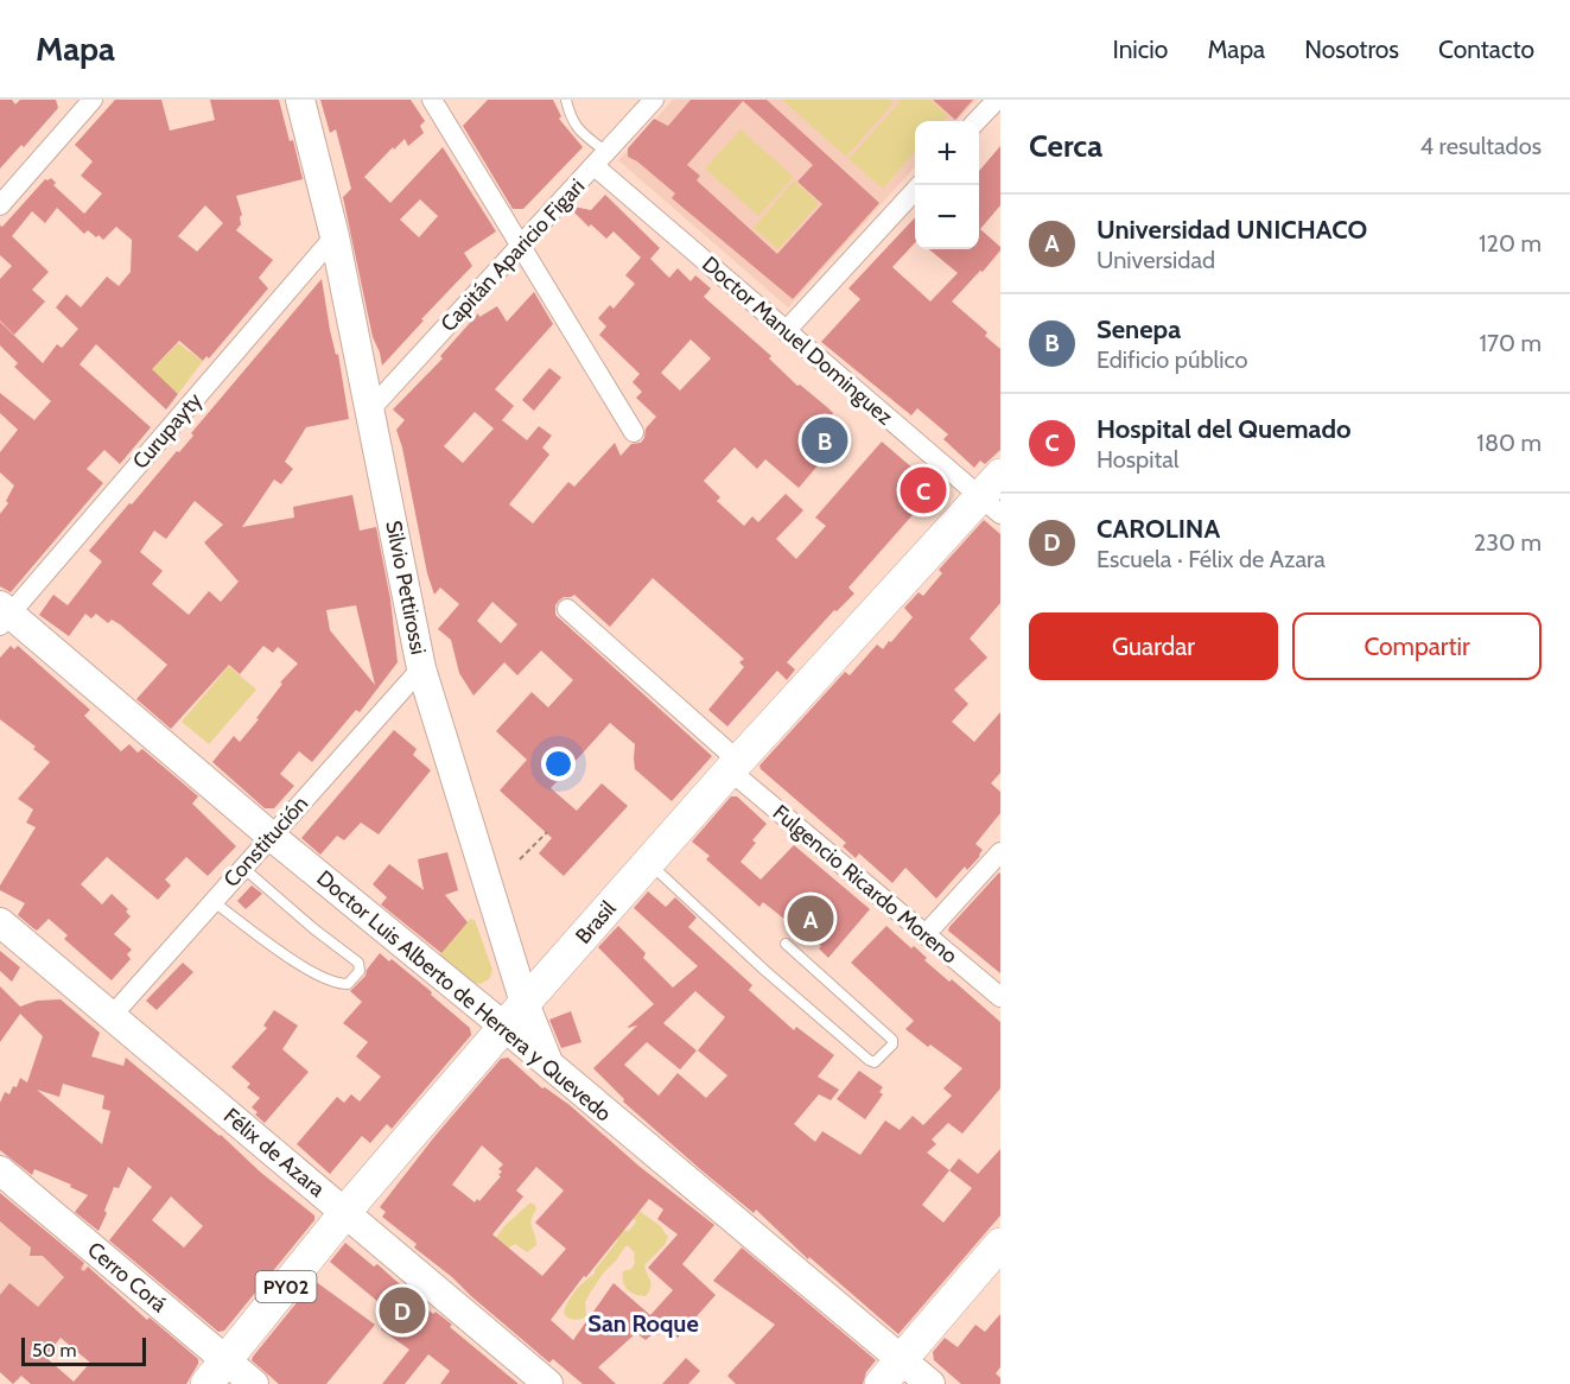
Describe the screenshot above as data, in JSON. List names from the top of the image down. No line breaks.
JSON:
{"streets":{"main road":["Brasil","PY02"],"street":["Capitán Aparicio Figari","Doctor Manuel Dominguez","Curupayty","Silvio Pettirossi","Constitución","Fulgencio Ricardo Moreno","Doctor Luis Alberto de Herrera y Quevedo","Félix de Azara","Cerro Corá"]},"crossings":[["Capitán Aparicio Figari","Doctor Manuel Dominguez"],["Capitán Aparicio Figari","Silvio Pettirossi"],["Doctor Manuel Dominguez","Brasil"],["Curupayty","Silvio Pettirossi"],["Curupayty","Doctor Luis Alberto de Herrera y Quevedo"],["Silvio Pettirossi","Constitución"],["Silvio Pettirossi","Brasil"],["Silvio Pettirossi","Doctor Luis Alberto de Herrera y Quevedo"],["Constitución","Doctor Luis Alberto de Herrera y Quevedo"],["Constitución","Félix de Azara"],["Fulgencio Ricardo Moreno","Brasil"],["Brasil","Doctor Luis Alberto de Herrera y Quevedo"],["Brasil","Félix de Azara"],["Brasil","Cerro Corá"]],"districts":["San Roque"],"scale_bar":"50 m","page":{"header":"Mapa","nav":["Inicio","Mapa","Nosotros","Contacto"],"heading":["Cerca","4 resultados"],"map_buttons":["+","−"],"list":[{"mark":"A","name":"Universidad UNICHACO","note":"Universidad","value":"120 m"},{"mark":"B","name":"Senepa","note":"Edificio público","value":"170 m"},{"mark":"C","name":"Hospital del Quemado","note":"Hospital","value":"180 m"},{"mark":"D","name":"CAROLINA","note":"Escuela · Félix de Azara","value":"230 m"}],"pins":["B","C","A","D"],"buttons":["Guardar","Compartir"],"scale":"50 m"}}
